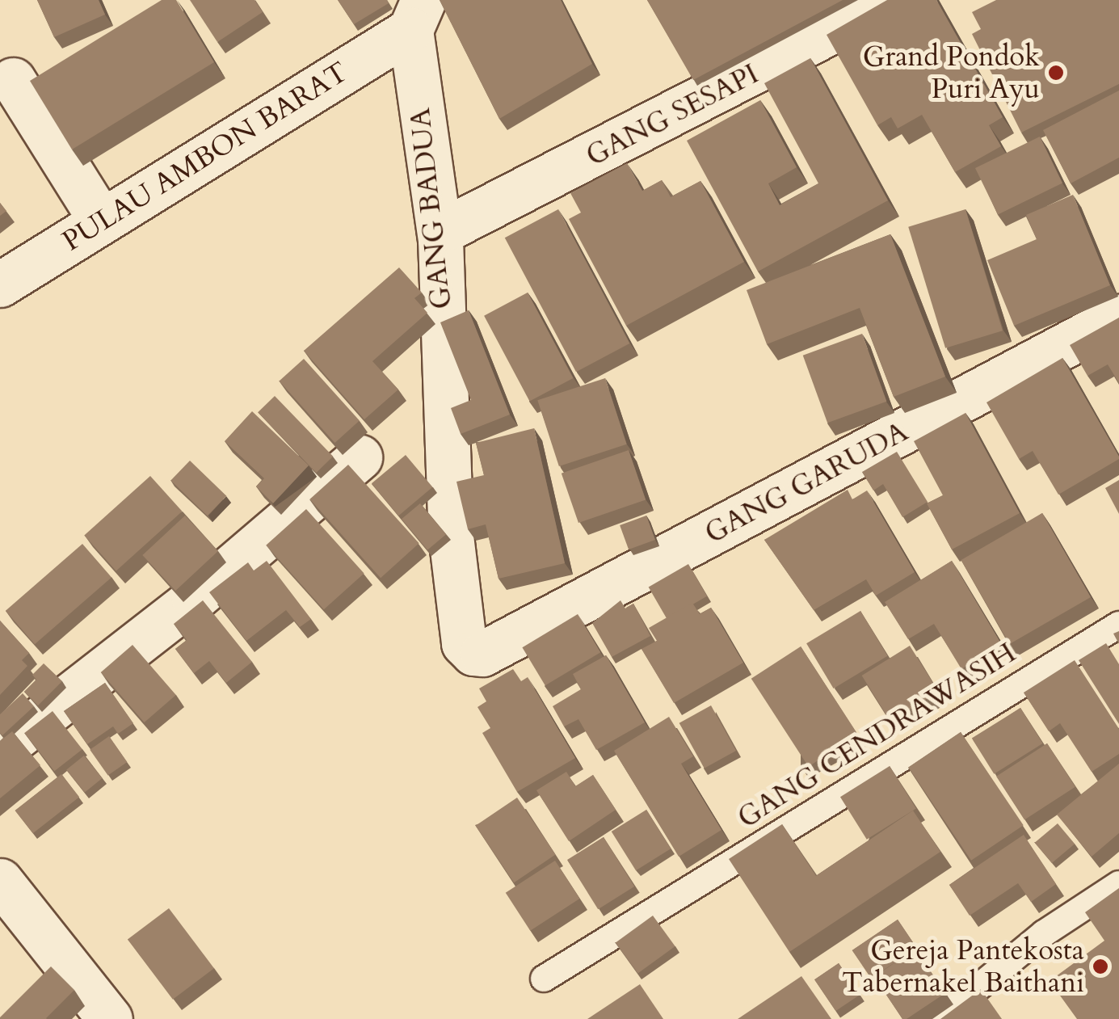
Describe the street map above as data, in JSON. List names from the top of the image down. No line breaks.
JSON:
{"streets":{"street":["GANG SESAPI","PULAU AMBON BARAT","GANG BADUA","GANG GARUDA"],"lane":["GANG CENDRAWASIH"]},"crossings":[["PULAU AMBON BARAT","GANG BADUA"],["GANG BADUA","GANG GARUDA"]],"places":["Grand Pondok Puri Ayu","Gereja Pantekosta Tabernakel Baithani"]}
